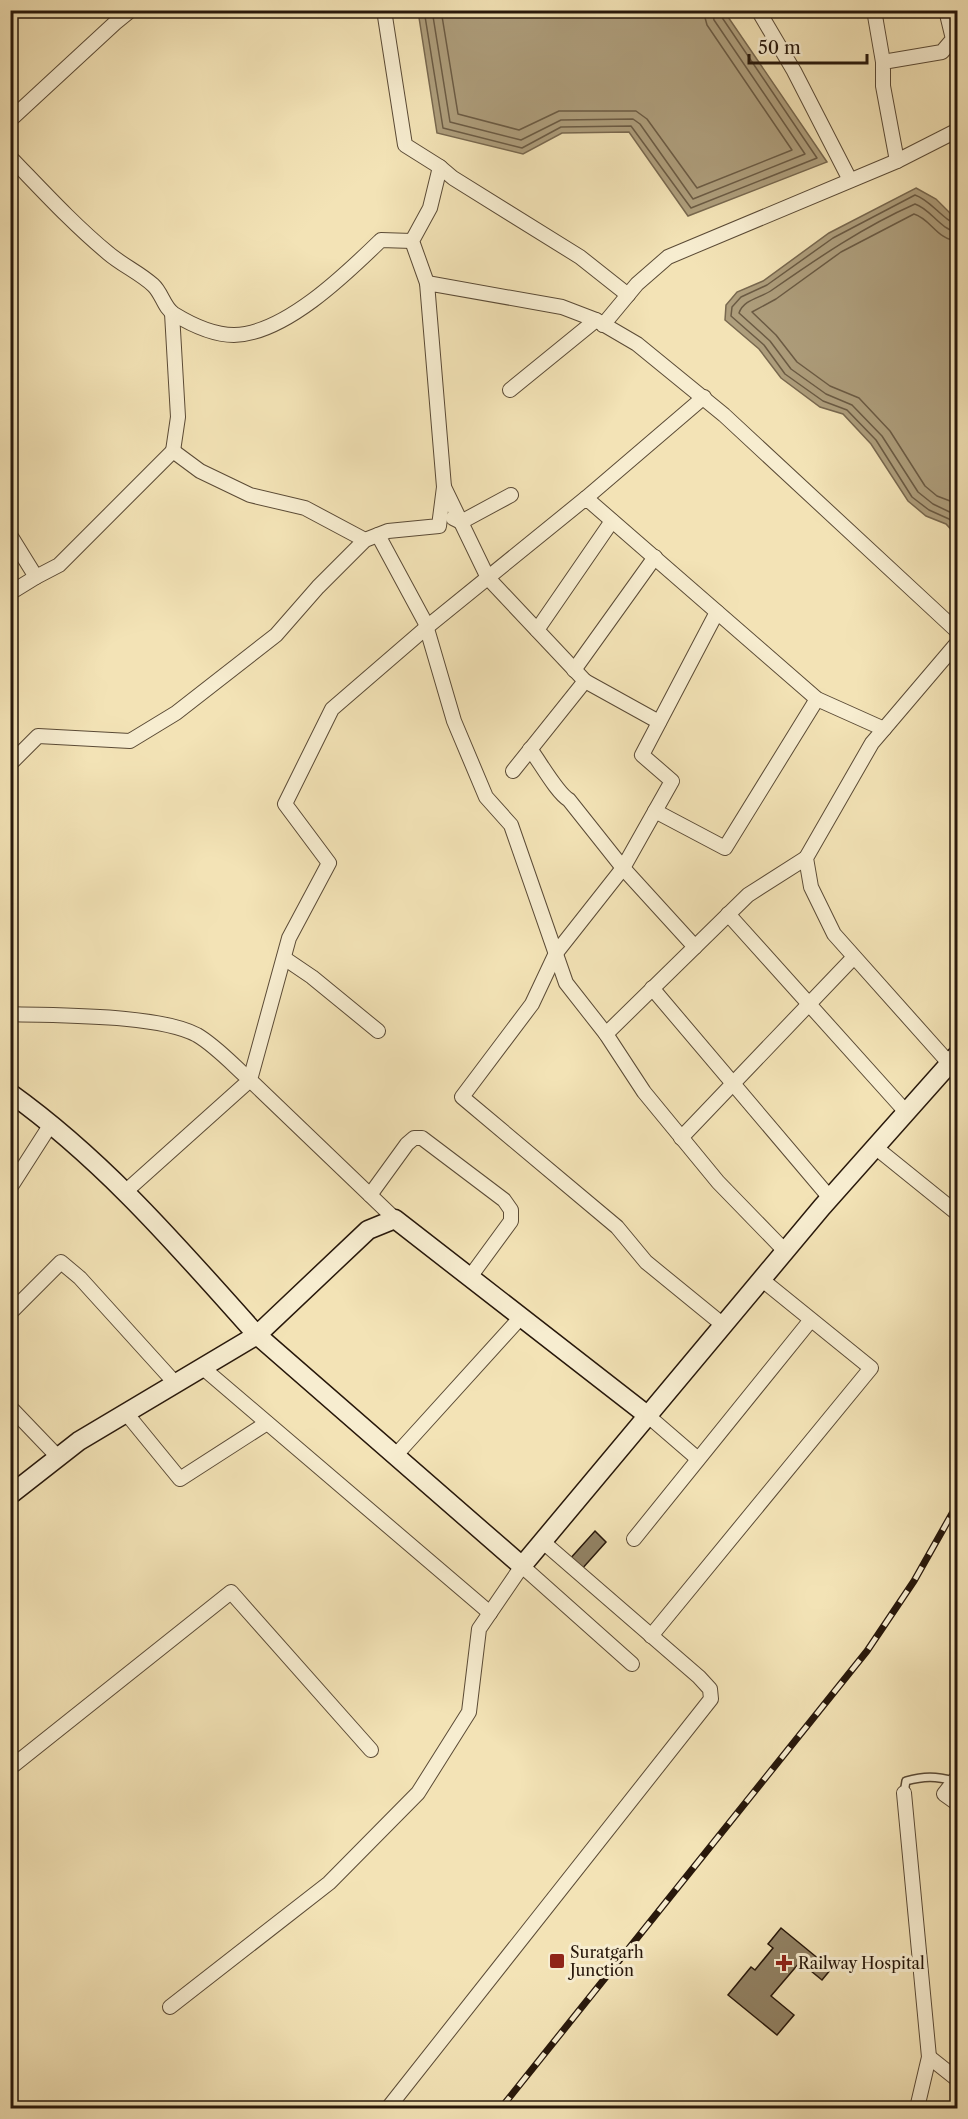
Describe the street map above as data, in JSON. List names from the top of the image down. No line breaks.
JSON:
{"places":{"transit":["Suratgarh Junction"],"health":["Railway Hospital"]},"scale_bar":"50 m"}
